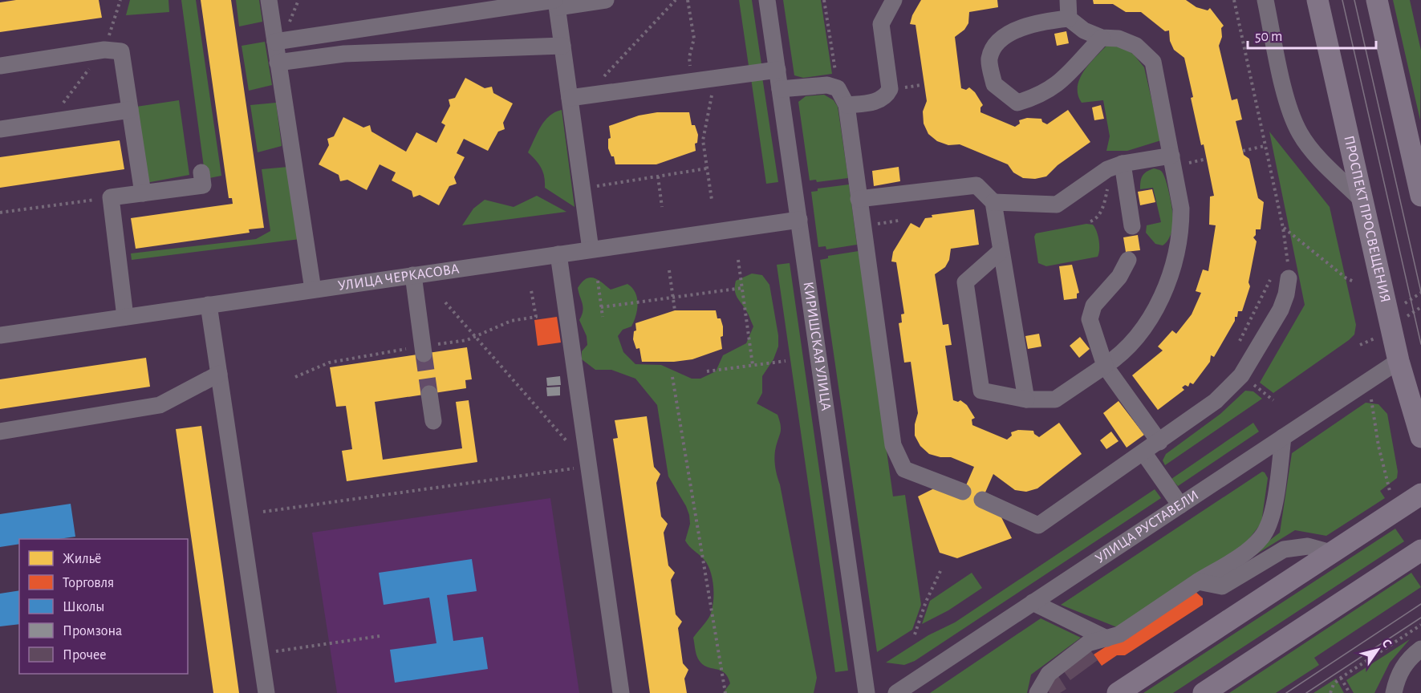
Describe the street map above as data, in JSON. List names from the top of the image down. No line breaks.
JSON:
{"streets":{"main road":["ПРОСПЕКТ ПРОСВЕЩЕНИЯ"],"street":["УЛИЦА ЧЕРКАСОВА","КИРИШСКАЯ УЛИЦА","УЛИЦА РУСТАВЕЛИ"]},"crossings":[["ПРОСПЕКТ ПРОСВЕЩЕНИЯ","УЛИЦА РУСТАВЕЛИ"],["УЛИЦА ЧЕРКАСОВА","КИРИШСКАЯ УЛИЦА"]],"legend":["Жильё","Торговля","Школы","Промзона","Прочее"],"scale_bar":"50 m","north":"top right"}
